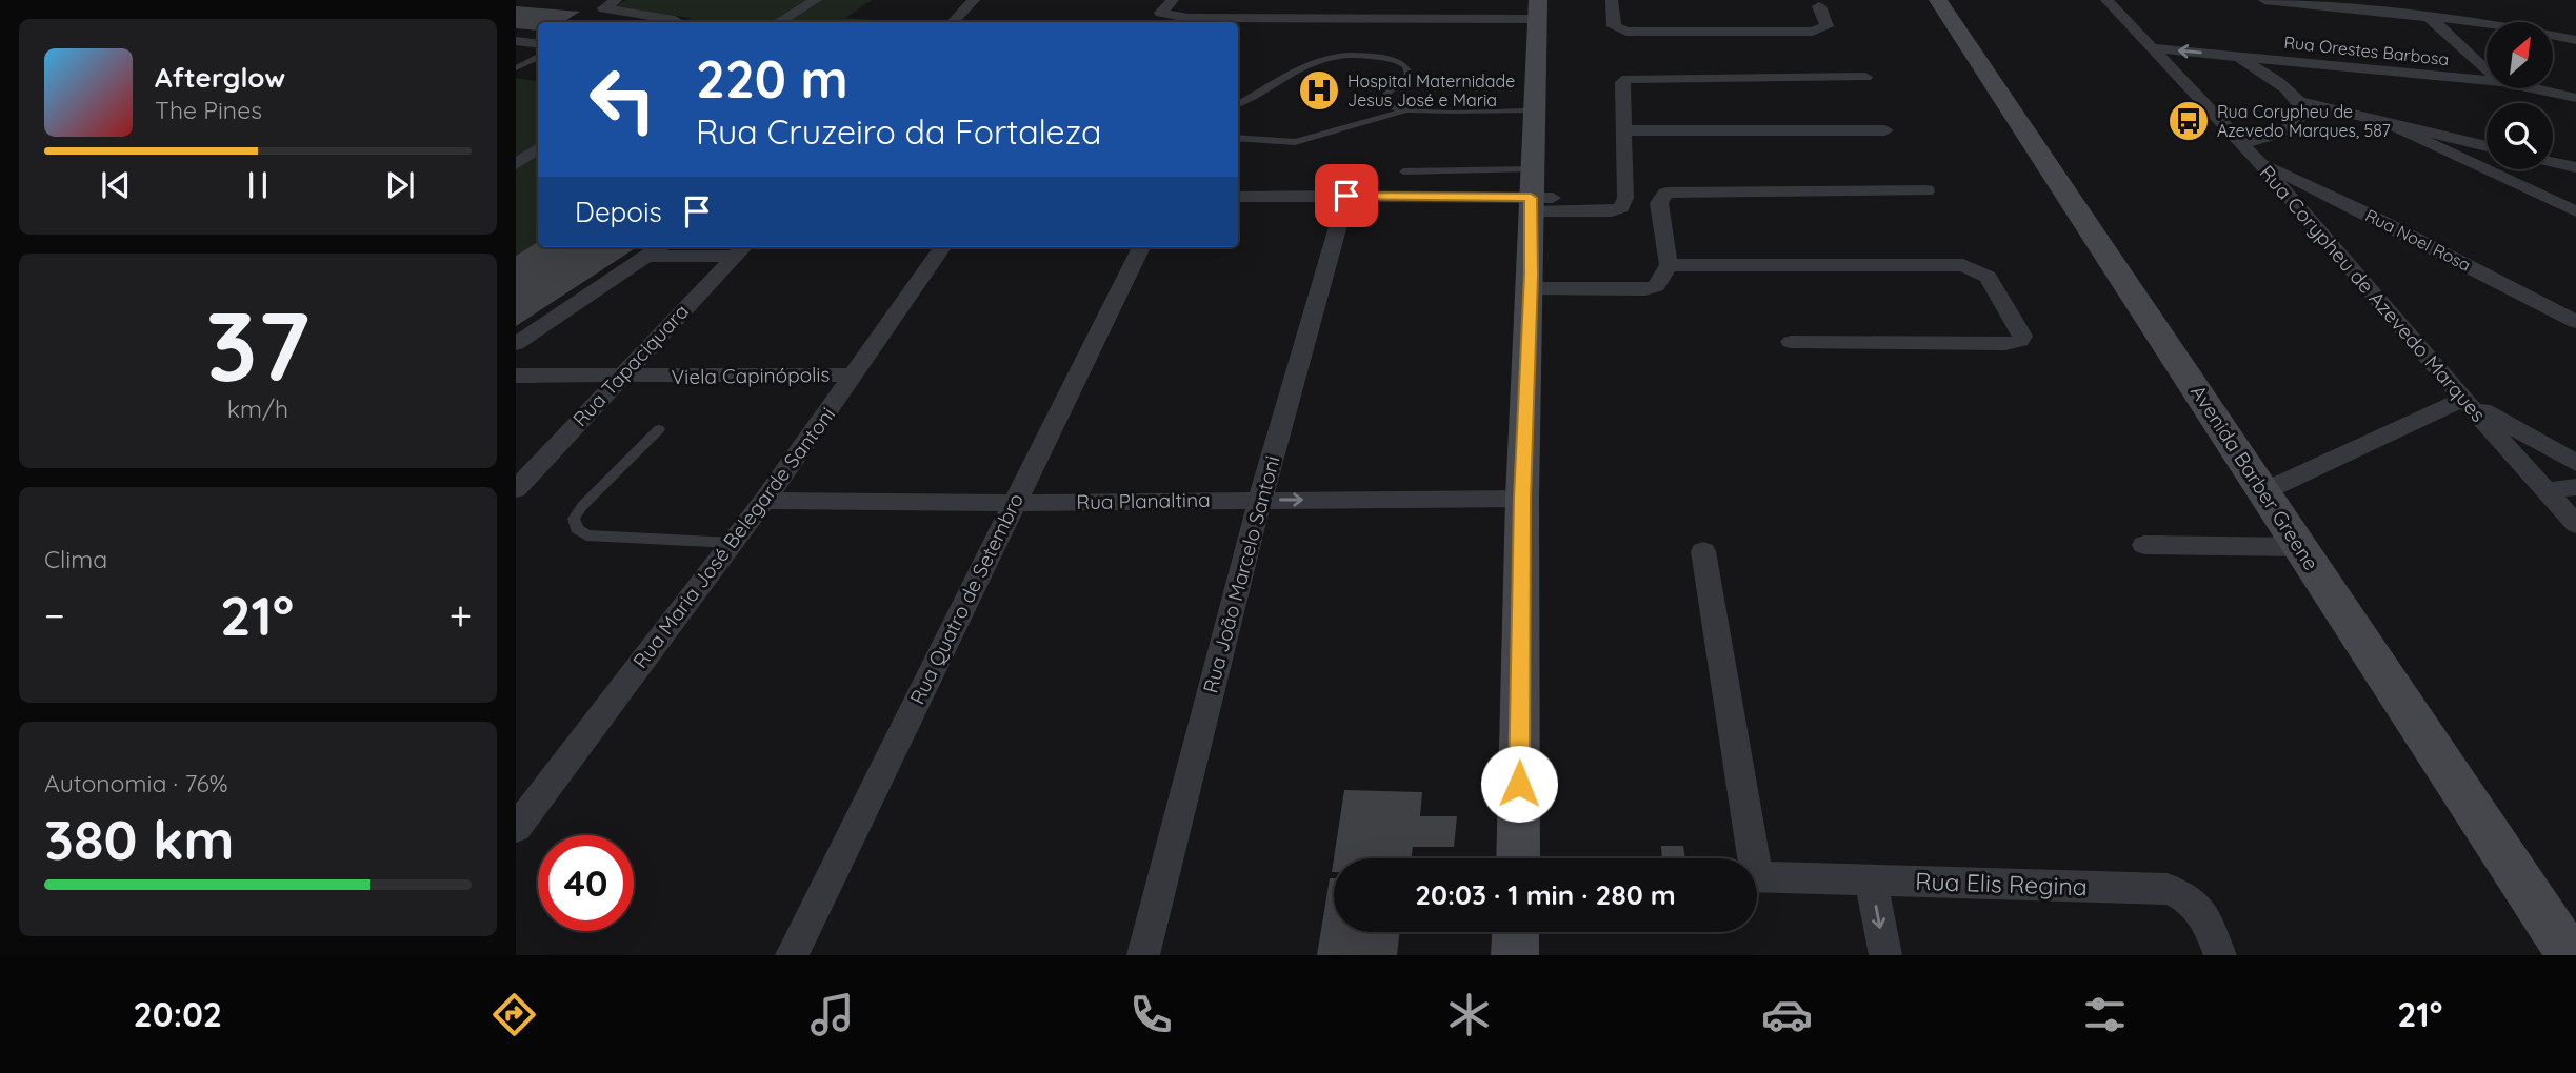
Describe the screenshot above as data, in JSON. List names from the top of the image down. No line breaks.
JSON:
{"streets":{"street":["Rua Orestes Barbosa","Rua Noel Rosa","Rua Corypheu de Azevedo Marques","Rua Tapaciquara","Viela Capinópolis","Avenida Barber Greene","Rua Planaltina","Rua Maria José Belegarde Santoni","Rua João Marcelo Santoni","Rua Quatro de Setembro","Rua Elis Regina"]},"crossings":[["Rua Orestes Barbosa","Rua Corypheu de Azevedo Marques"],["Rua Noel Rosa","Rua Corypheu de Azevedo Marques"],["Rua Tapaciquara","Viela Capinópolis"],["Viela Capinópolis","Rua Maria José Belegarde Santoni"],["Rua Planaltina","Rua Maria José Belegarde Santoni"],["Rua Planaltina","Rua João Marcelo Santoni"],["Rua Planaltina","Rua Quatro de Setembro"]],"places":{"hospital":["Hospital Maternidade Jesus José e Maria"],"bus stop":["Rua Corypheu de Azevedo Marques, 587"]},"north":"top right","page":{"turn":["220 m","Rua Cruzeiro da Fortaleza"],"song":["Afterglow","The Pines"],"then":"Depois","tile":[["37","km/h"],"Clima",["Autonomia · 76%","380 km"]],"heat":["−","21°","+"],"limit":"40","trip":"20:03 · 1 min · 280 m","tabs":["20:02","21°"]}}
